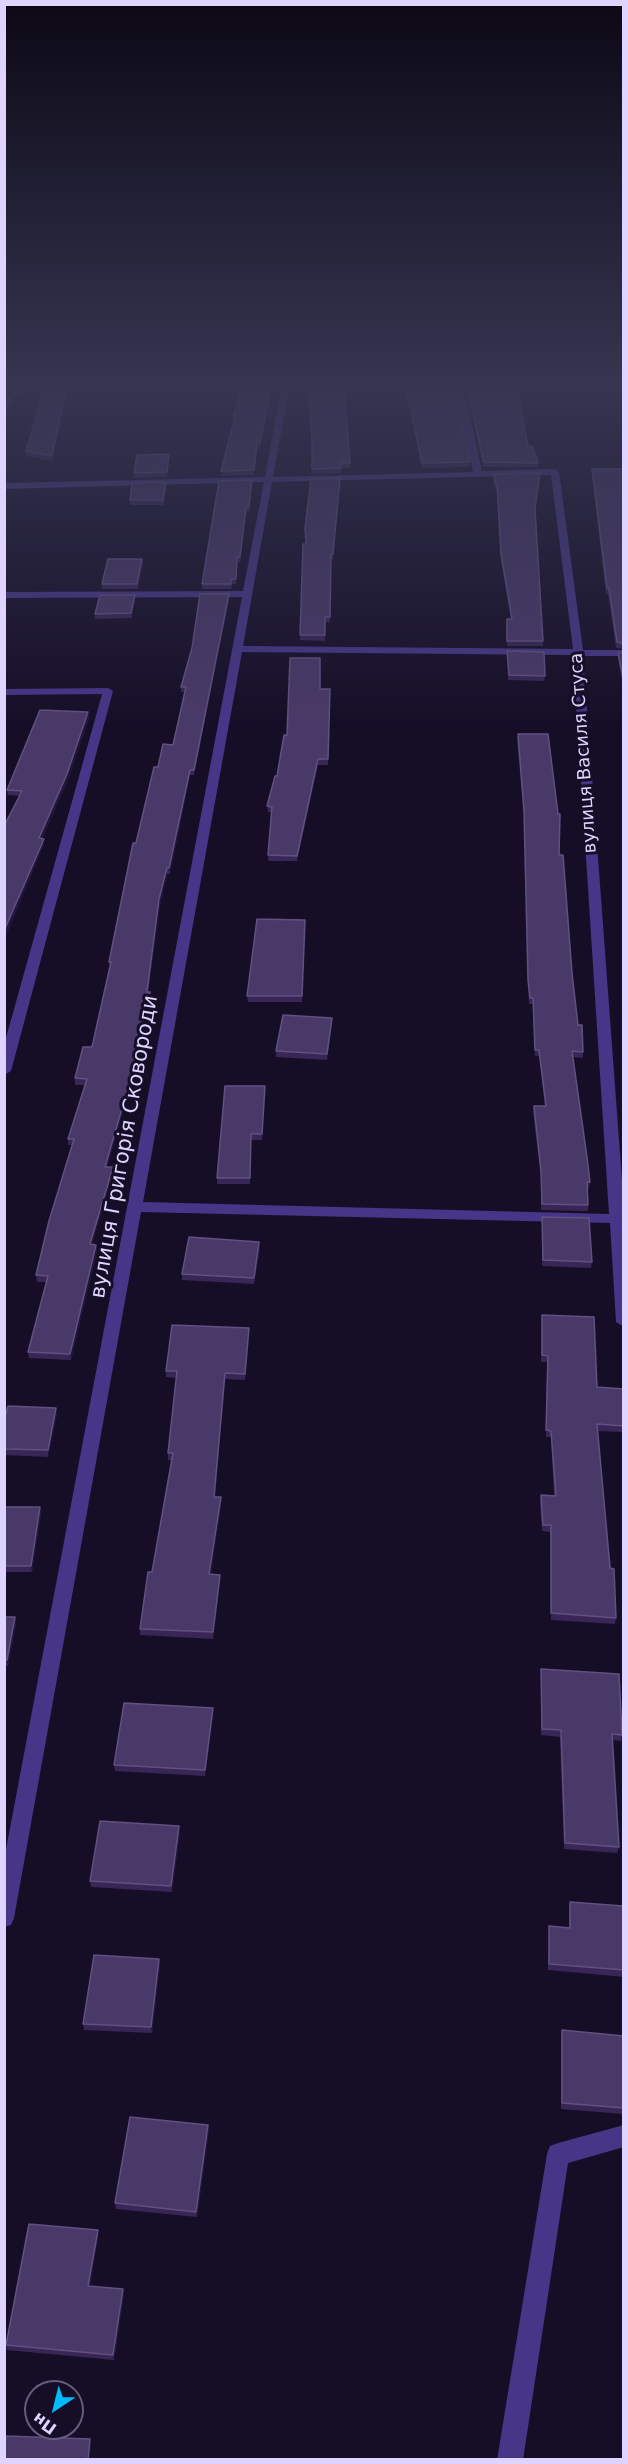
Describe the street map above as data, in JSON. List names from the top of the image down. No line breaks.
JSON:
{"streets":{"street":["вулиця Василя Стуса","вулиця Григорія Сковороди"]},"north":"bottom left"}
